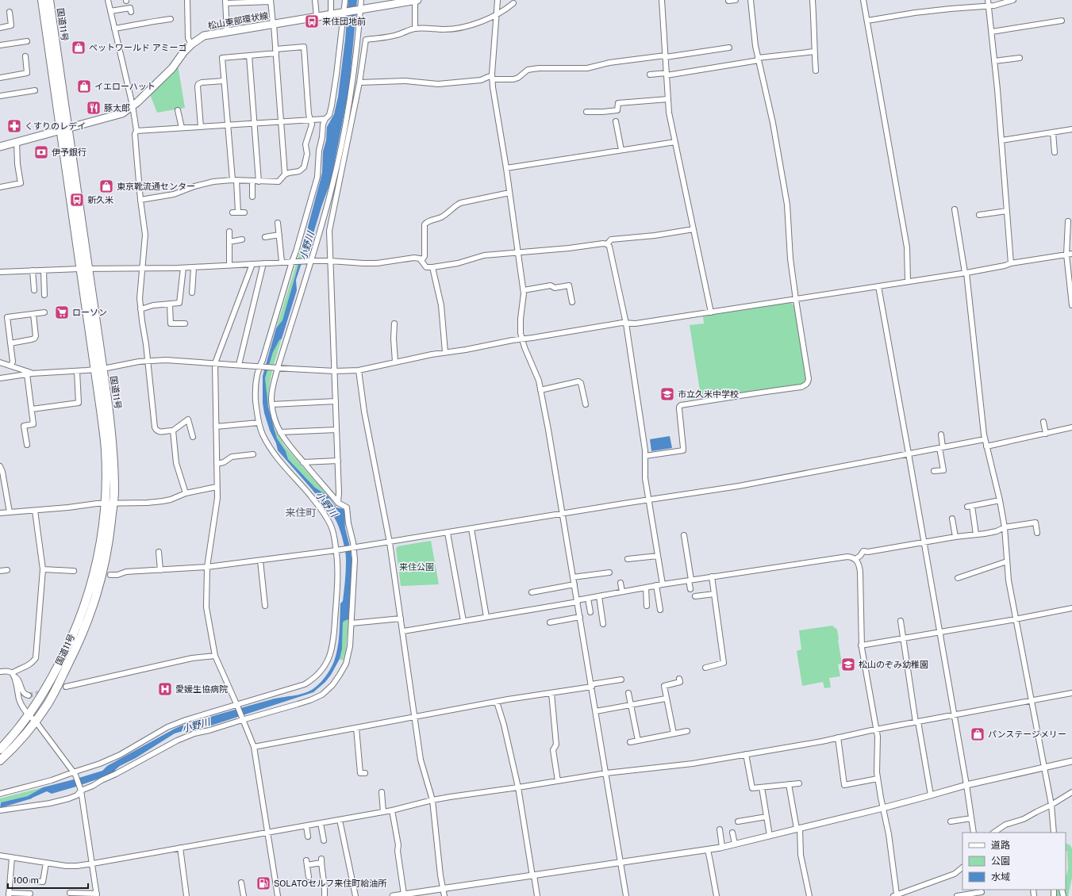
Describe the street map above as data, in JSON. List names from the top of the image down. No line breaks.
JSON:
{"streets":{"highway":["国道11号"],"main road":["松山東部環状線"]},"crossings":[["松山東部環状線","国道11号"]],"districts":["来住町"],"water":["小野川"],"parks":["来住公園"],"places":{"bus stop":["来住団地前","新久米"],"shop":["ペットワールド アミーゴ","イエローハット","東京靴流通センター","パンステージメリー"],"restaurant":["豚太郎"],"pharmacy":["くすりのレデイ"],"bank":["伊予銀行"],"supermarket":["ローソン"],"school or university":["市立久米中学校","松山のぞみ幼稚園"],"hospital":["愛媛生協病院"],"fuel station":["SOLATOセルフ来住町給油所"]},"legend":["道路","公園","水域"],"scale_bar":"100 m"}
